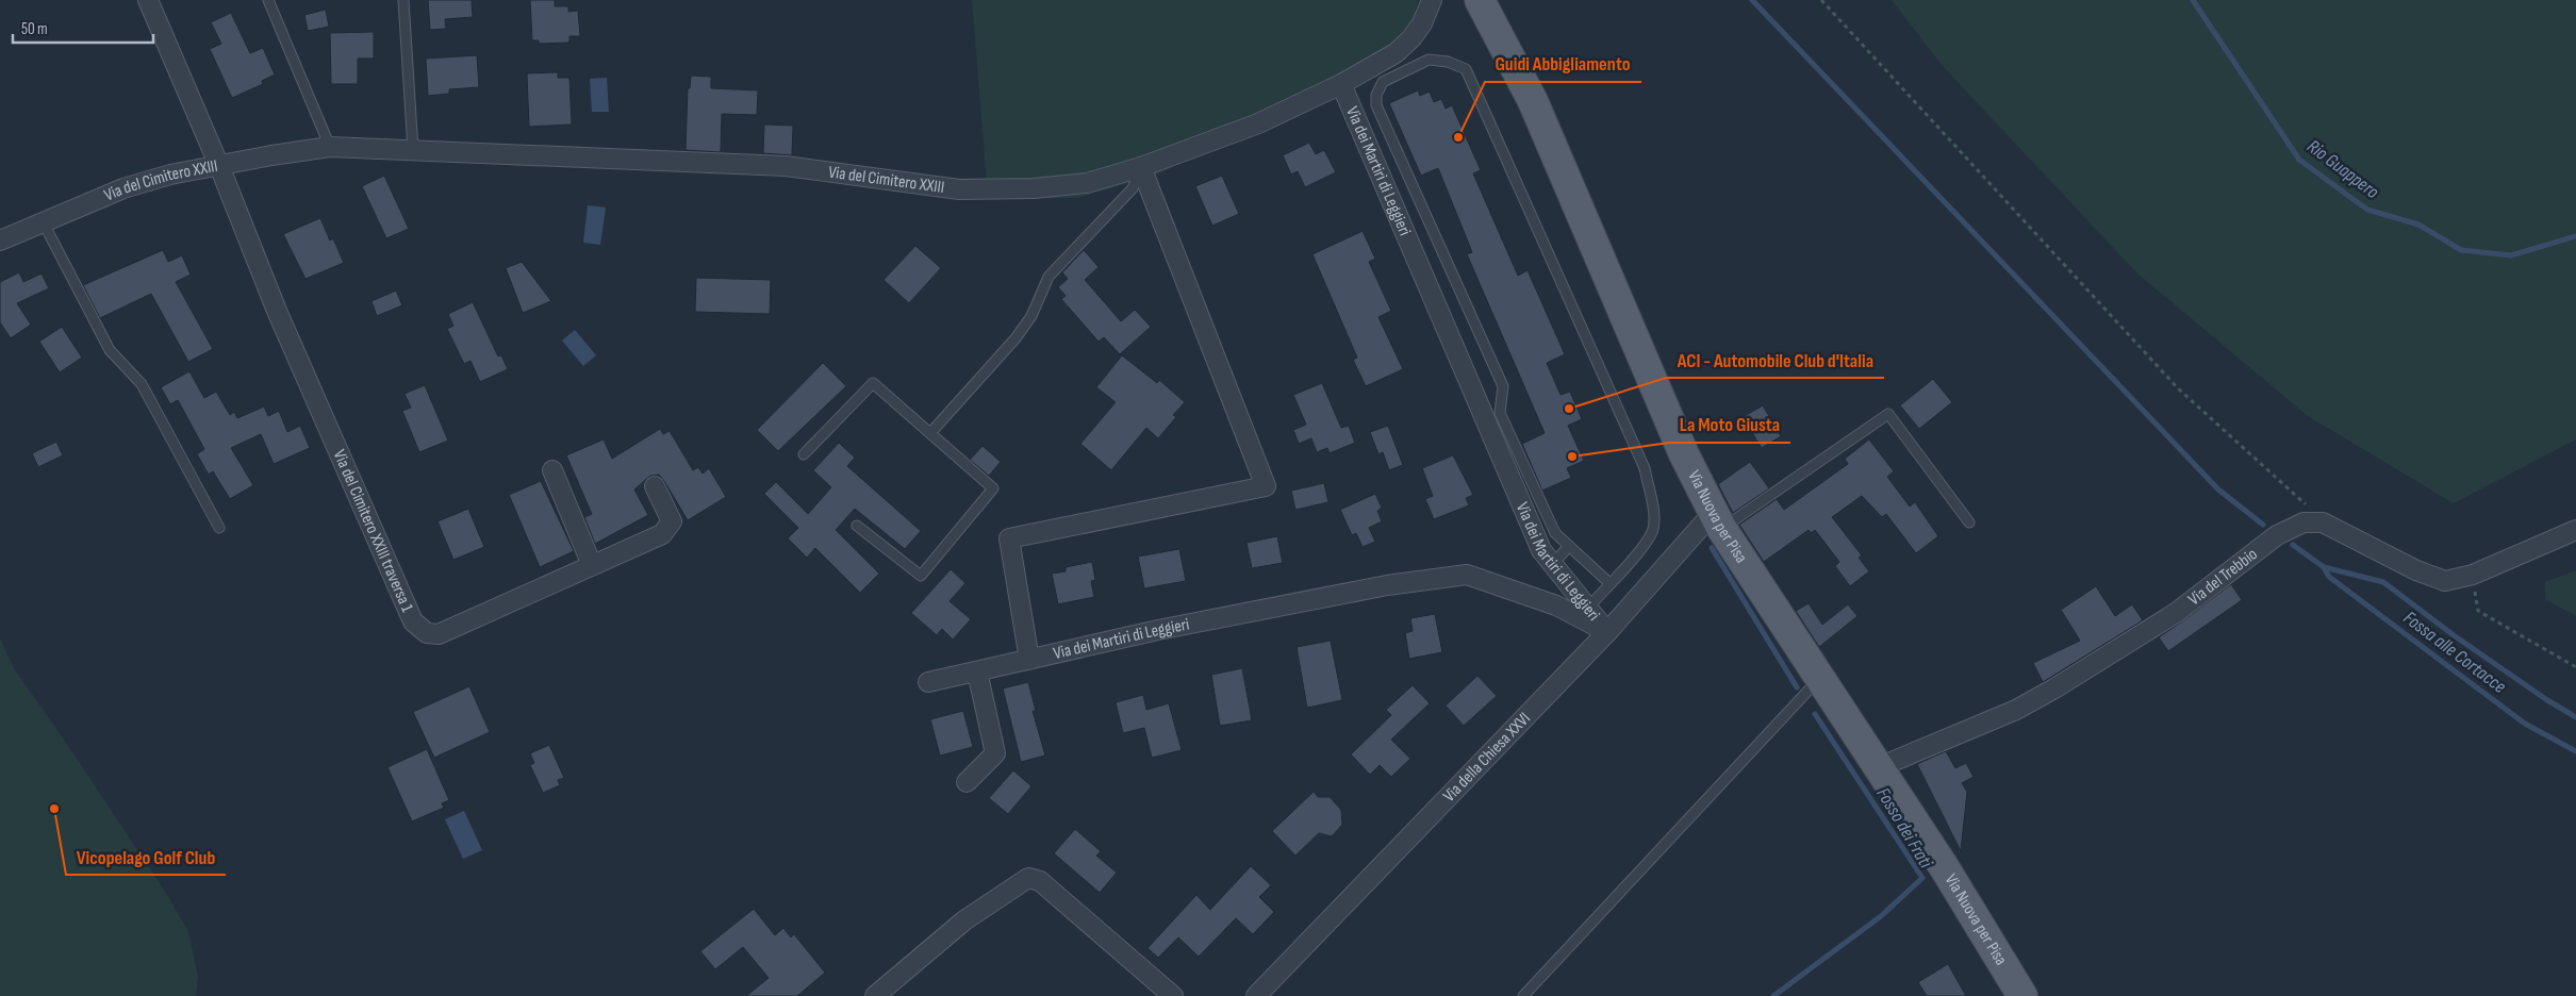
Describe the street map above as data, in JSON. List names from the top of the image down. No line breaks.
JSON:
{"streets":{"main road":["Via Nuova per Pisa"],"street":["Via dei Martiri di Leggieri","Via del Cimitero XXIII","Via del Cimitero XXIII traversa 1","Via del Trebbio","Via della Chiesa XXVI"]},"crossings":[["Via dei Martiri di Leggieri","Via del Cimitero XXIII"],["Via dei Martiri di Leggieri","Via della Chiesa XXVI"],["Via del Cimitero XXIII","Via del Cimitero XXIII traversa 1"],["Via Nuova per Pisa","Via del Trebbio"],["Via Nuova per Pisa","Via della Chiesa XXVI"]],"water":["Rio Guappero","Fossa alle Cortacce","Fosso dei Frati"],"places":["Guidi Abbigliamento","ACI - Automobile Club d'Italia","La Moto Giusta","Vicopelago Golf Club"],"scale_bar":"50 m"}
